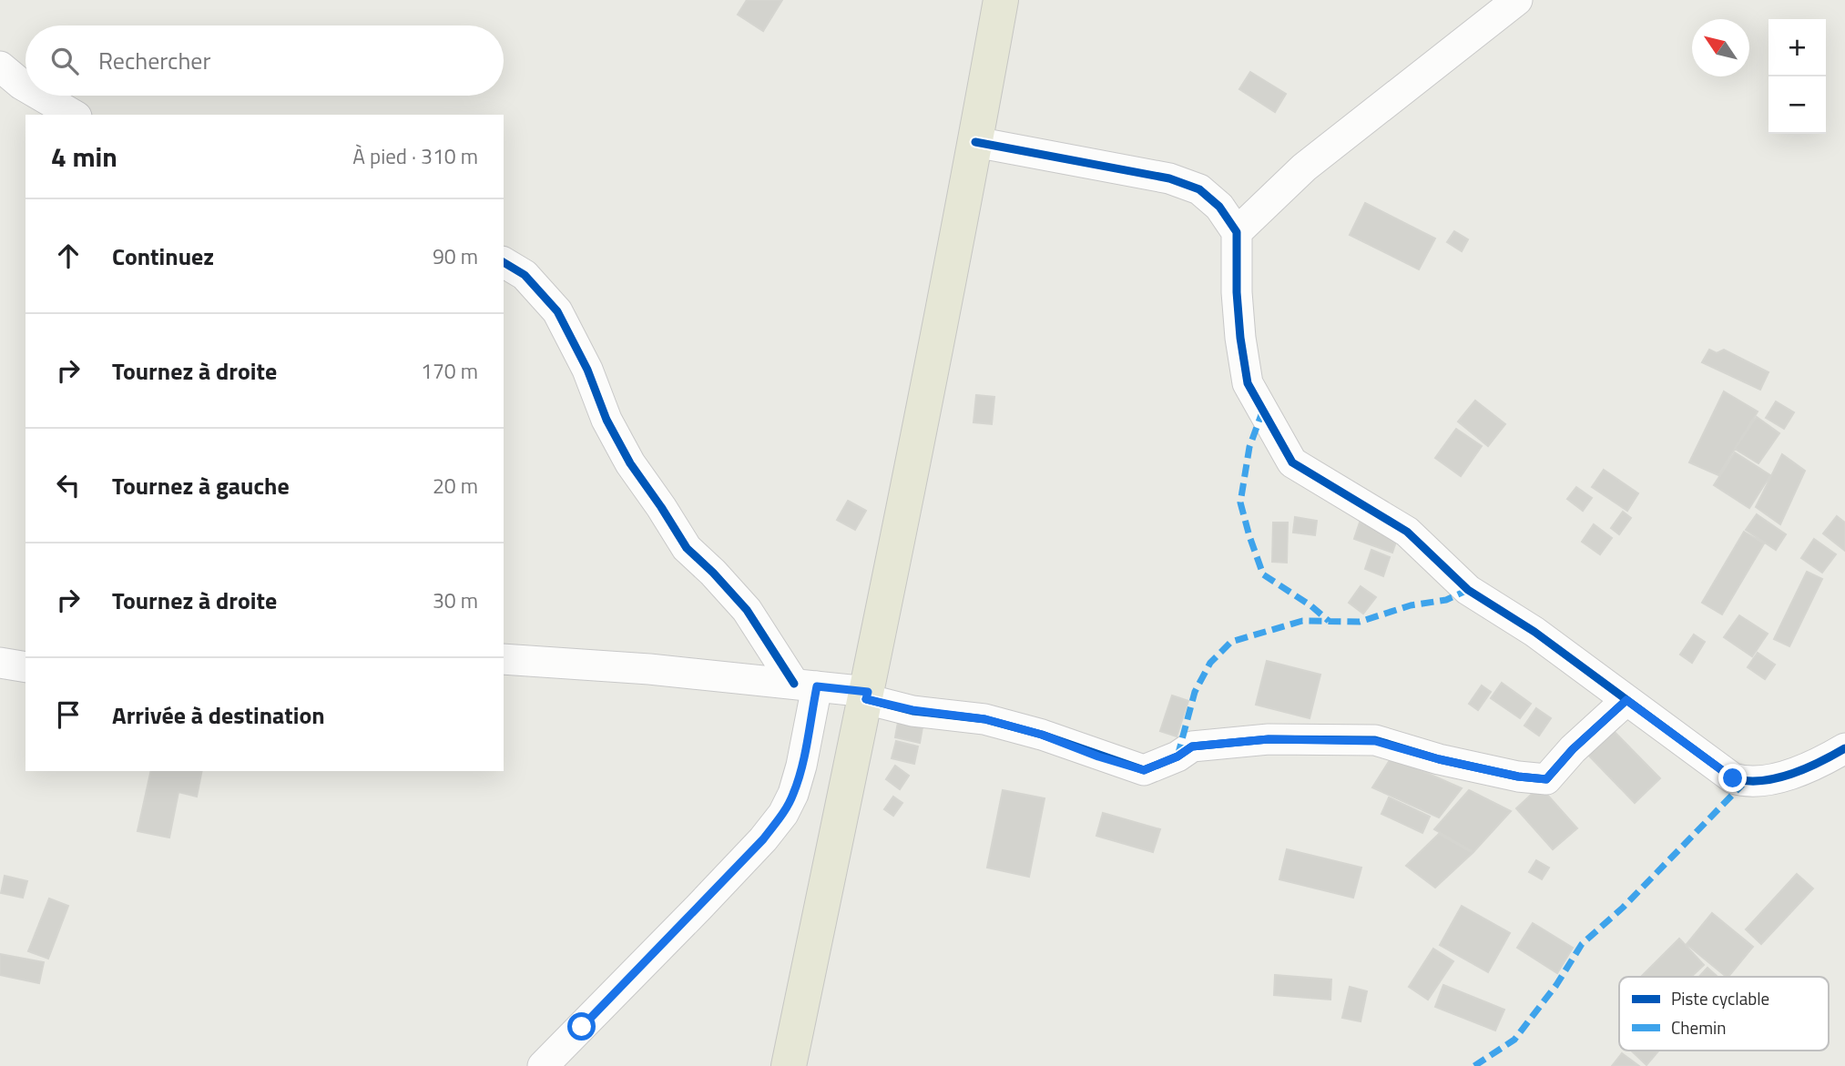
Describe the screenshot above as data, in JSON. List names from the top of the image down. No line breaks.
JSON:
{"legend":["Piste cyclable","Chemin"],"north":"top left","page":{"map_buttons":["+","−"],"search":"Rechercher","heading":["4 min","À pied · 310 m"],"list":[["Continuez","90 m"],["Tournez à droite","170 m"],["Tournez à gauche","20 m"],["Tournez à droite","30 m"],"Arrivée à destination"]}}
